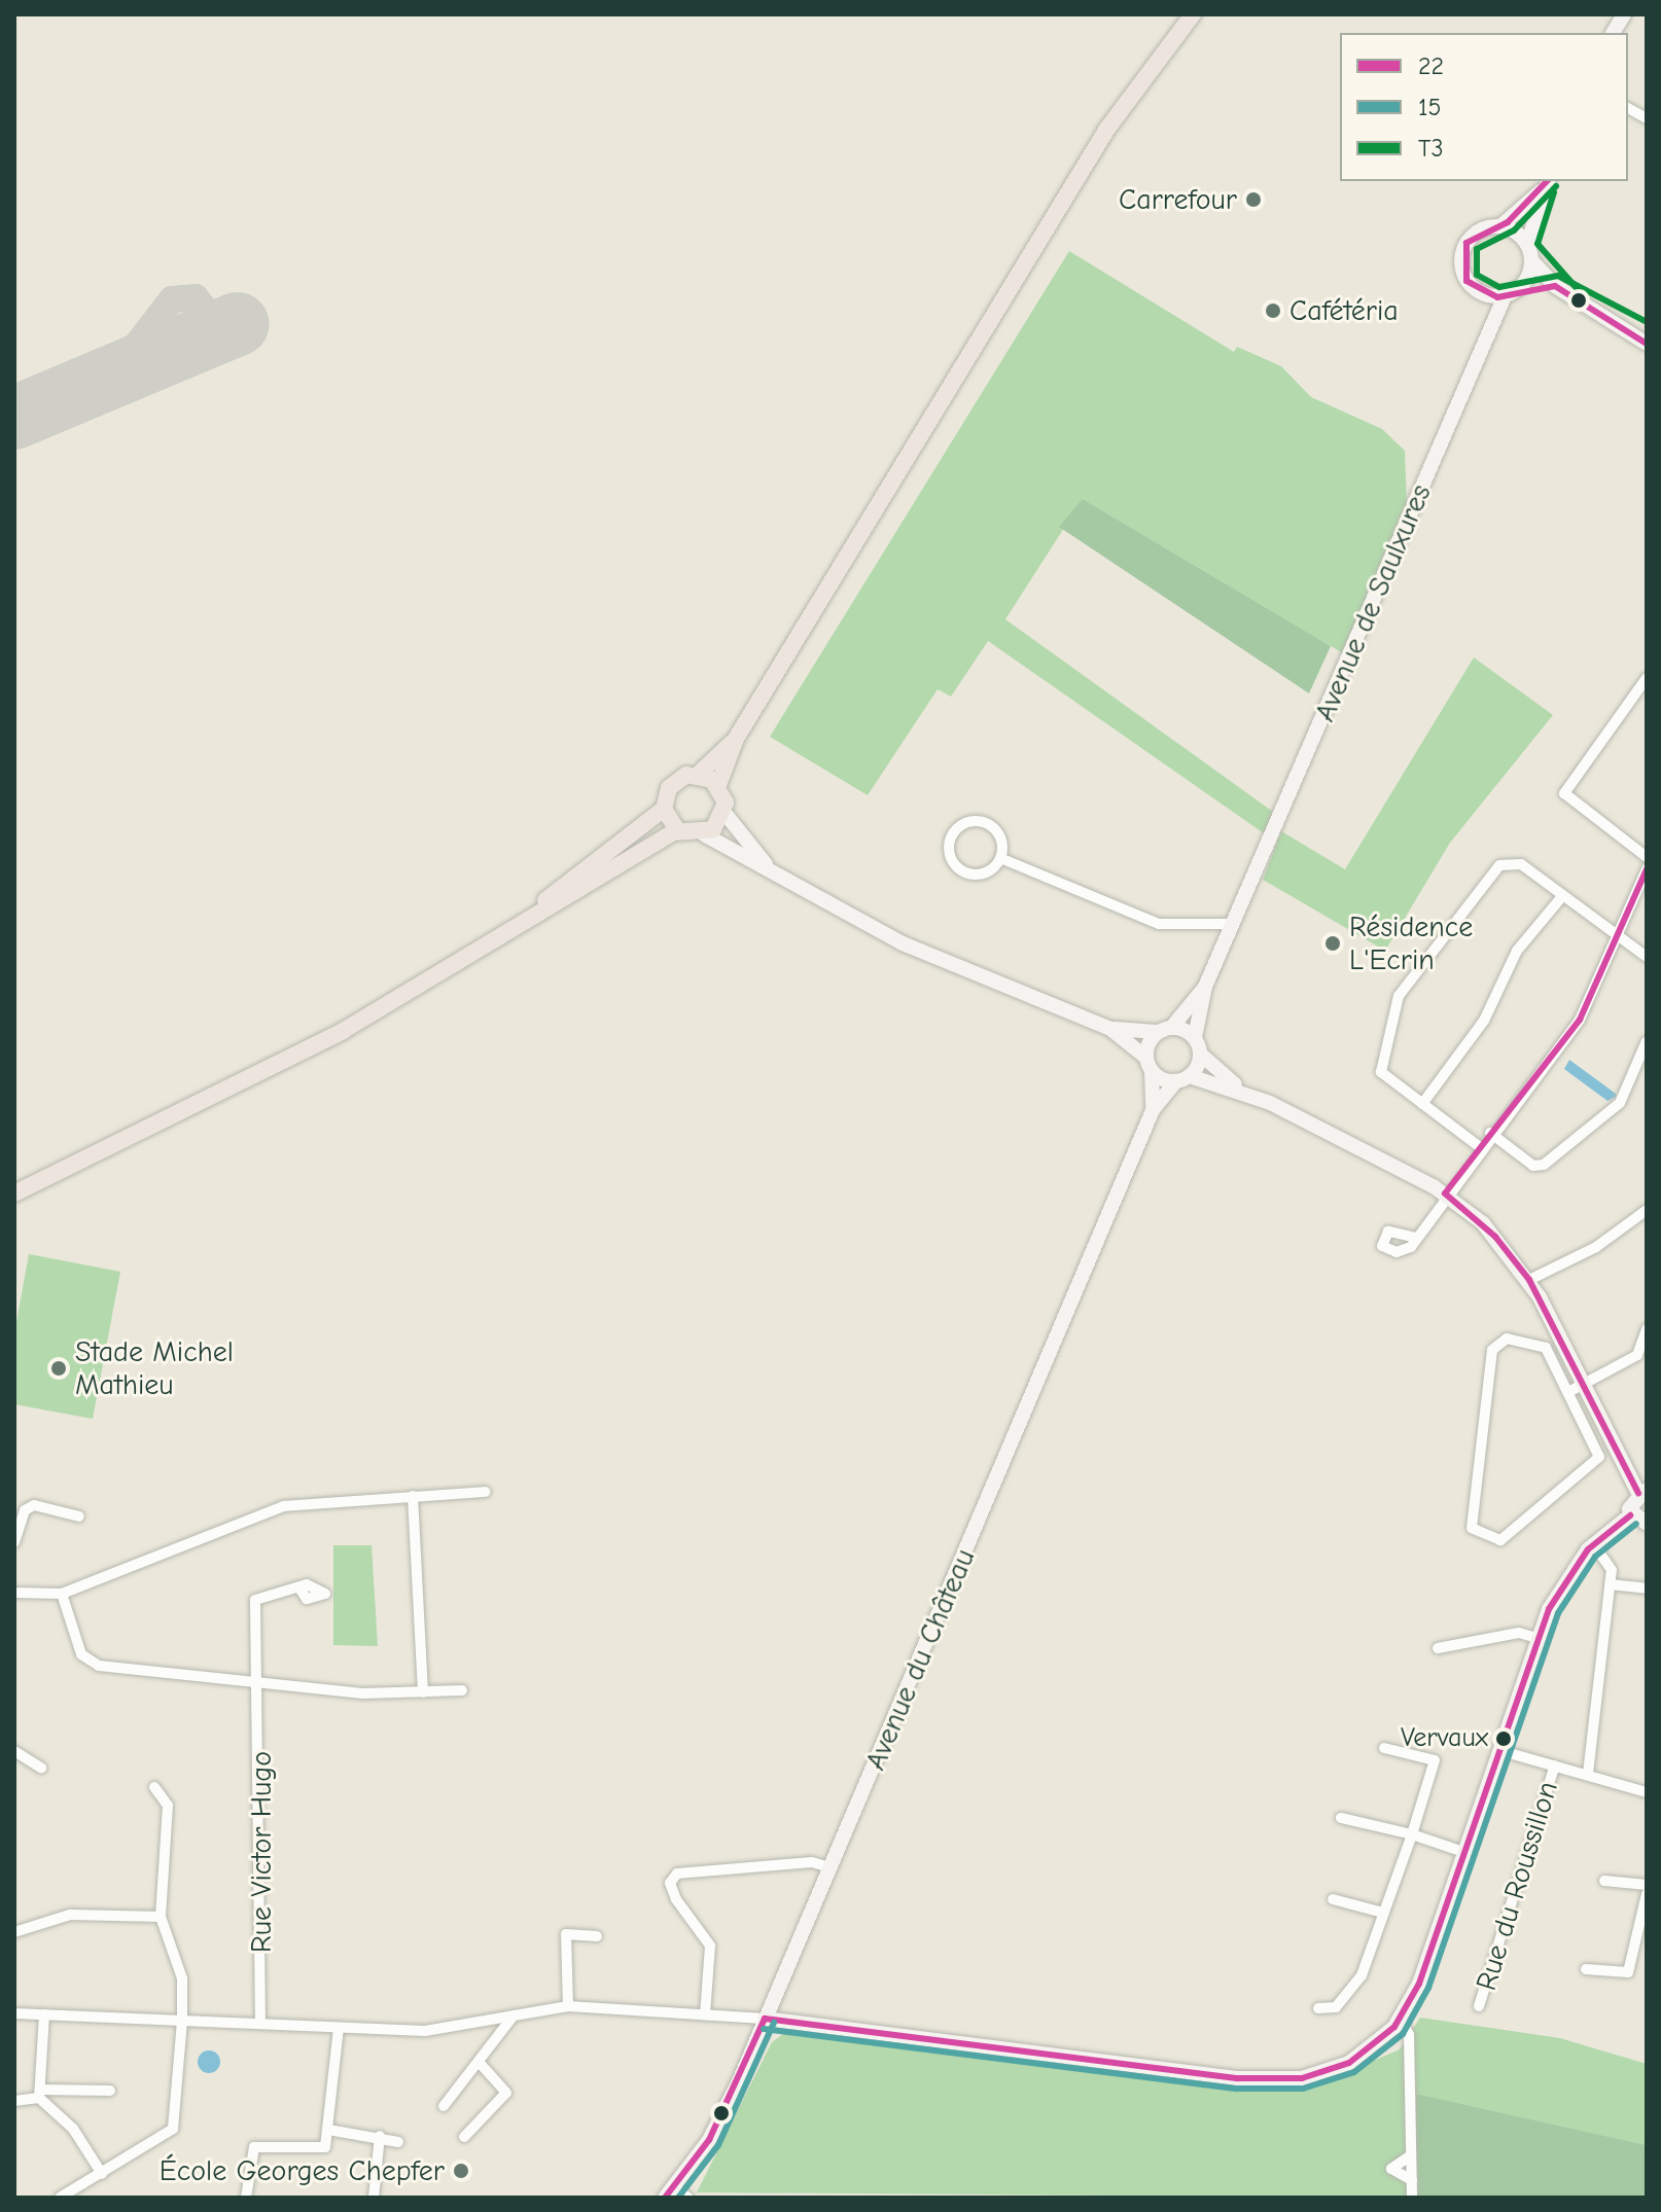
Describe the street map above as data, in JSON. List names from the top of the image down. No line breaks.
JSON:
{"streets":{"main road":["Avenue de Saulxures","Avenue du Château"],"street":["Rue Victor Hugo","Rue du Roussillon"]},"places":["Carrefour","Cafétéria","Résidence L'Ecrin","Stade Michel Mathieu","Vervaux","École Georges Chepfer"],"lines":["transit line 22","transit line T3","transit line 15"],"legend":["22","15","T3"]}
